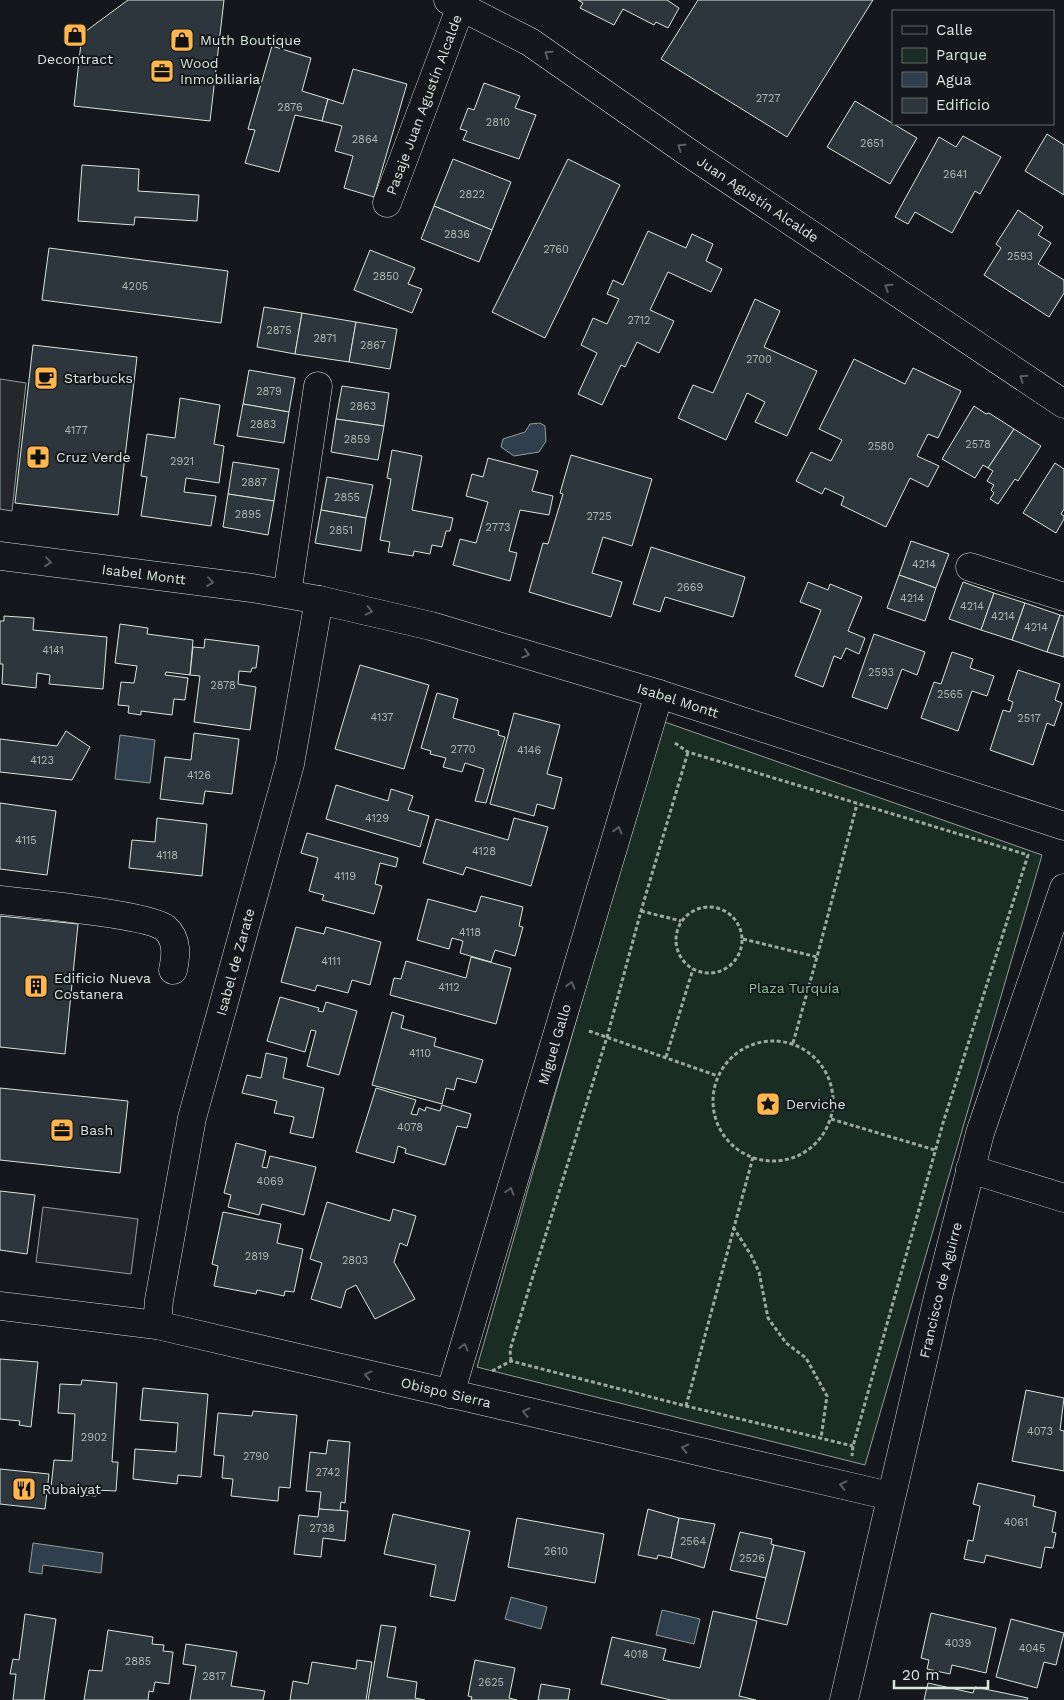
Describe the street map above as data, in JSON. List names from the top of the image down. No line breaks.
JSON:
{"streets":{"street":["Pasaje Juan Agustín Alcalde","Juan Agustín Alcalde","Isabel Montt","Isabel de Zarate","Miguel Gallo","Francisco de Aguirre","Obispo Sierra"]},"crossings":[["Pasaje Juan Agustín Alcalde","Juan Agustín Alcalde"],["Isabel Montt","Isabel de Zarate"],["Isabel Montt","Miguel Gallo"],["Isabel de Zarate","Obispo Sierra"],["Miguel Gallo","Obispo Sierra"],["Francisco de Aguirre","Obispo Sierra"]],"one_way":["Juan Agustín Alcalde","Isabel Montt","Miguel Gallo","Obispo Sierra"],"parks":["Plaza Turquía"],"places":{"shop":["Decontract","Muth Boutique"],"office":["Wood Inmobiliaria","Bash"],"cafe":["Starbucks"],"pharmacy":["Cruz Verde"],"building":["Edificio Nueva Costanera"],"place":["Derviche"],"restaurant":["Rubaiyat"]},"house_numbers":["2727","2876","2810","2864","2651","2641","2822","2836","2760","2593","2850","4205","2712","2875","2871","2867","2700","2879","2863","2883","4177","2859","2578","2580","2921","2887","2855","2895","2725","2773","2851","4214","2669","4214","4214","4214","4214","4141","2593","2878","2565","4137","2517","2770","4146","4123","4126","4129","4115","4128","4118","4119","4118","4111","4112","4110","4078","4069","2819","2803","4073","2902","2790","2742","4061","2738","2564","2610","2526","4039","4045","4018","2885","2817","2625"],"legend":["Calle","Parque","Agua","Edificio"],"scale_bar":"20 m"}
